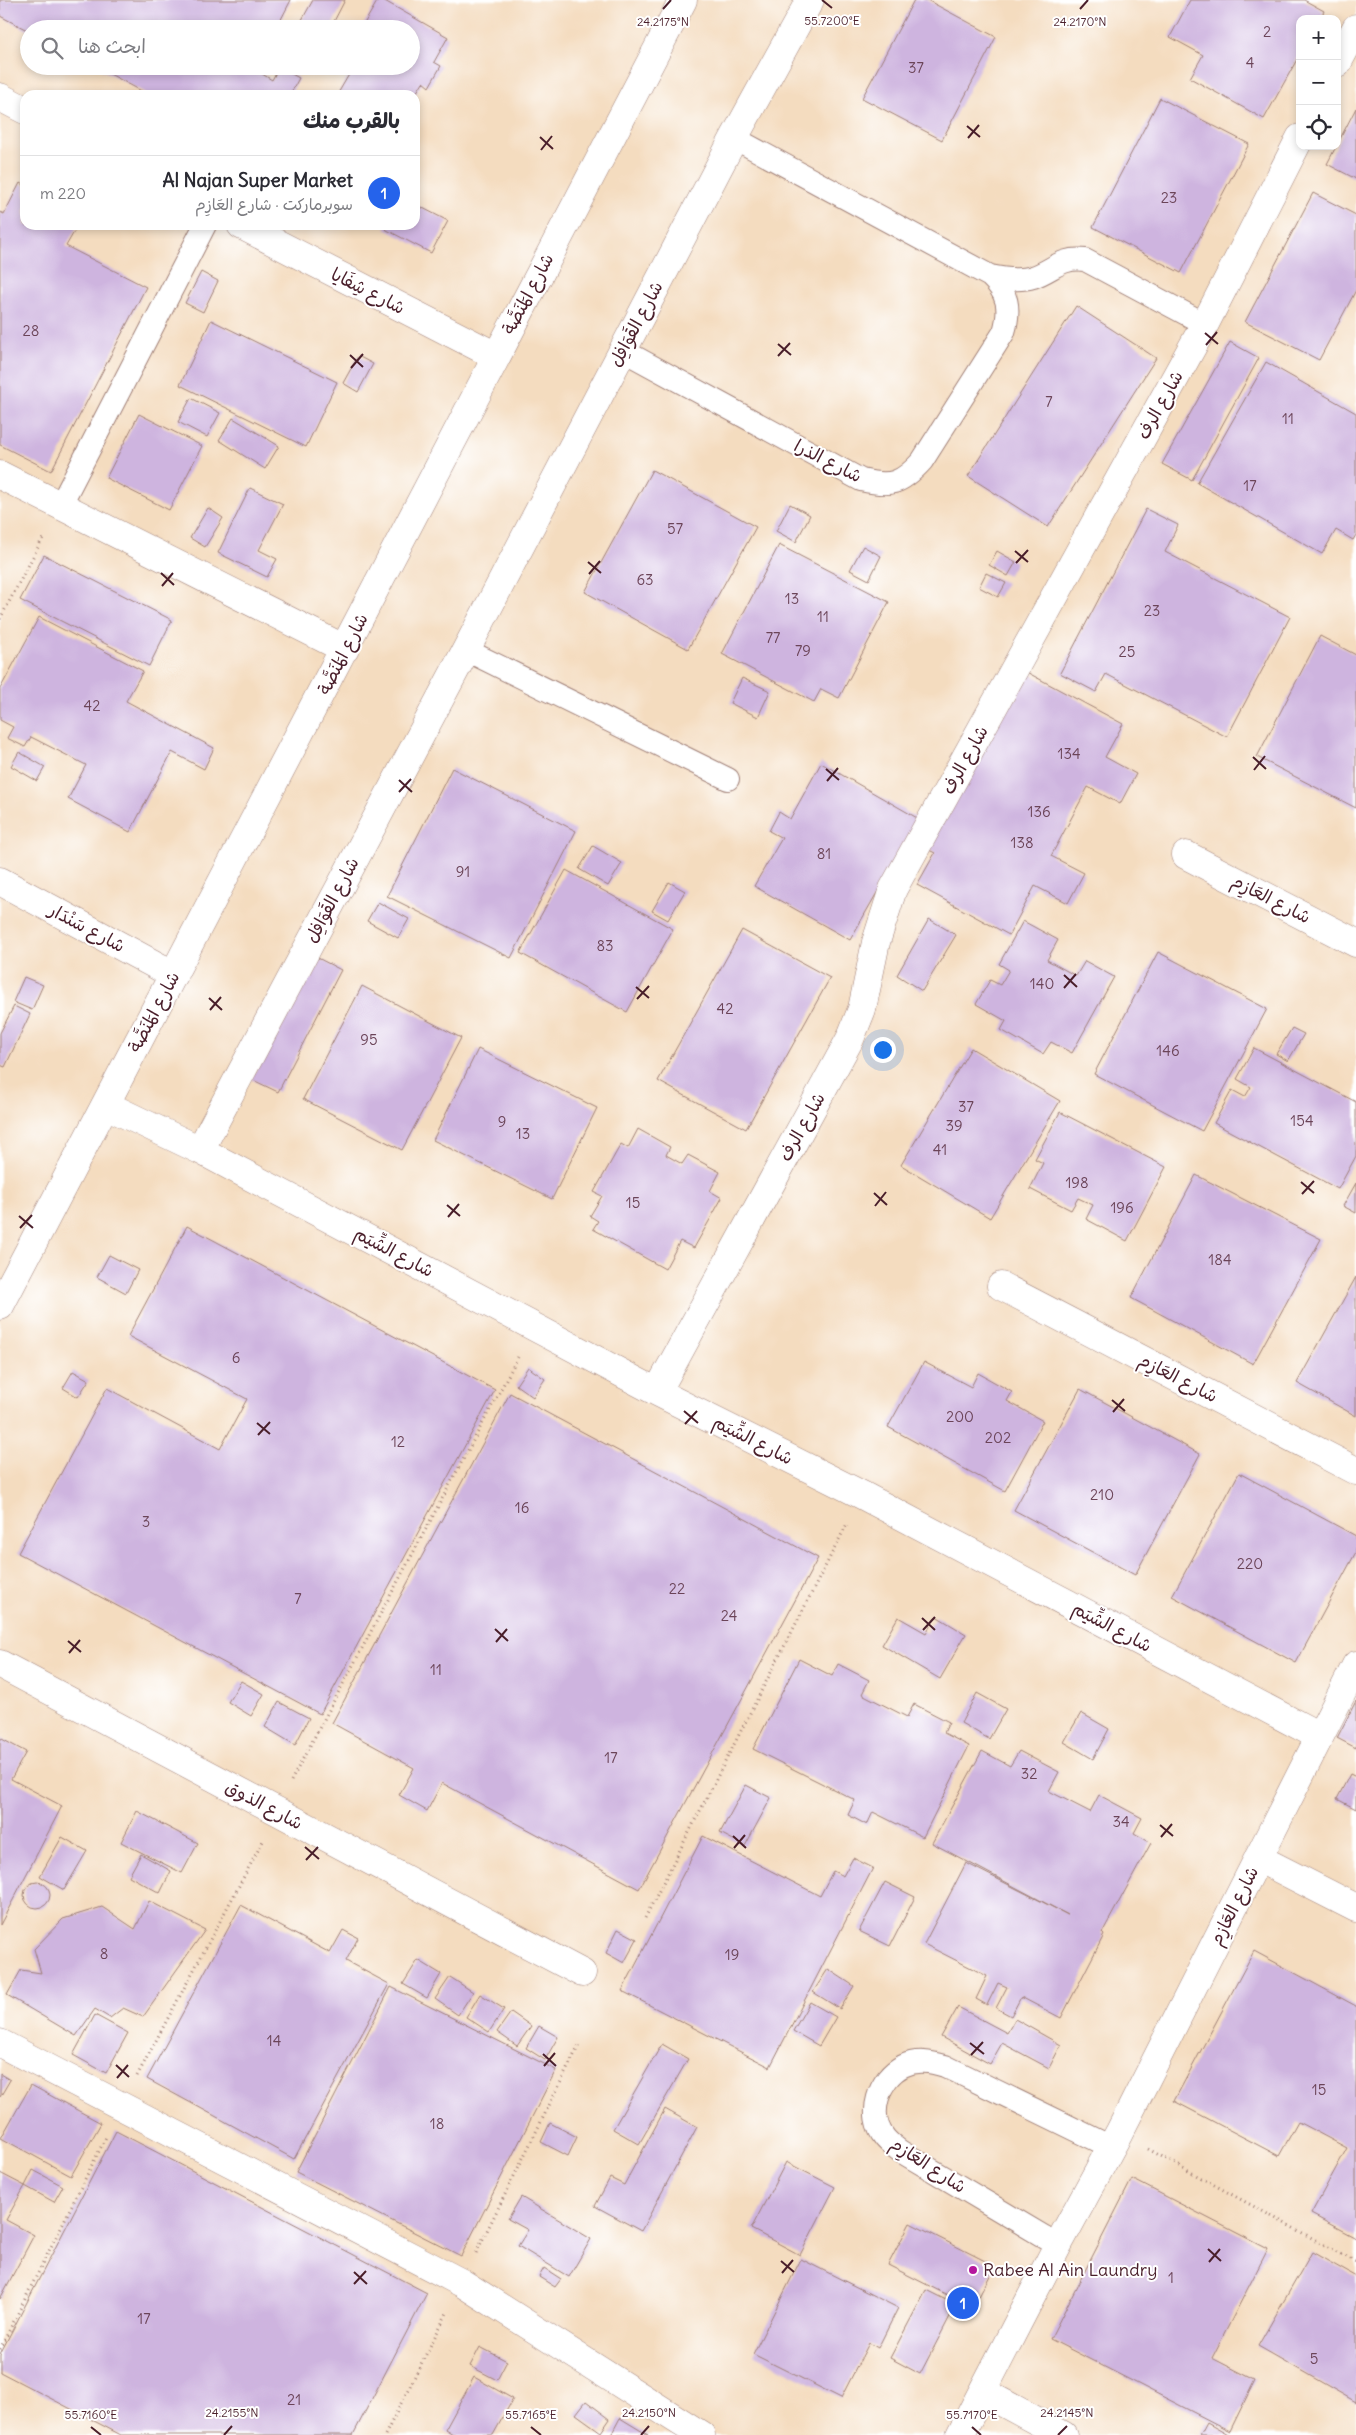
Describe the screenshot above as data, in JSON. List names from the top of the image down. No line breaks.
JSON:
{"streets":{"street":["شارع شِفَايا","شارع المَنَصَّة","شارع القَوَافِل","شارع الرف","شارع العَازِم","شارع سَنْدَار","شارع الشِّيَم","شارع الذوق"],"lane":["شارع الذرا"]},"crossings":[["شارع شِفَايا","شارع المَنَصَّة"],["شارع المَنَصَّة","شارع سَنْدَار"],["شارع المَنَصَّة","شارع الشِّيَم"],["شارع القَوَافِل","شارع الذرا"],["شارع القَوَافِل","شارع الشِّيَم"],["شارع الرف","شارع الذرا"],["شارع الرف","شارع الشِّيَم"],["شارع العَازِم","شارع الشِّيَم"]],"places":["Rabee Al Ain Laundry"],"house_numbers":["2","4","37","23","28","7","11","17","57","63","13","23","11","77","79","25","42","134","136","138","81","91","83","140","42","95","146","37","154","9","39","13","41","198","15","196","184","6","200","202","12","210","16","3","220","22","7","24","11","17","32","34","8","19","14","15","18","1","17","5","21"],"page":{"map_buttons":["+","−"],"search":"ابحث هنا","heading":"بالقرب منك","list":[{"mark":"1","name":"Al Najan Super Market","note":"سوبرماركت · شارع العَازِم","value":"220 m"}],"pins":"1"},"coordinates":["55.7200°E","24.2175°N","24.2170°N","24.2155°N","24.2150°N","24.2145°N","55.7160°E","55.7165°E","55.7170°E"]}
